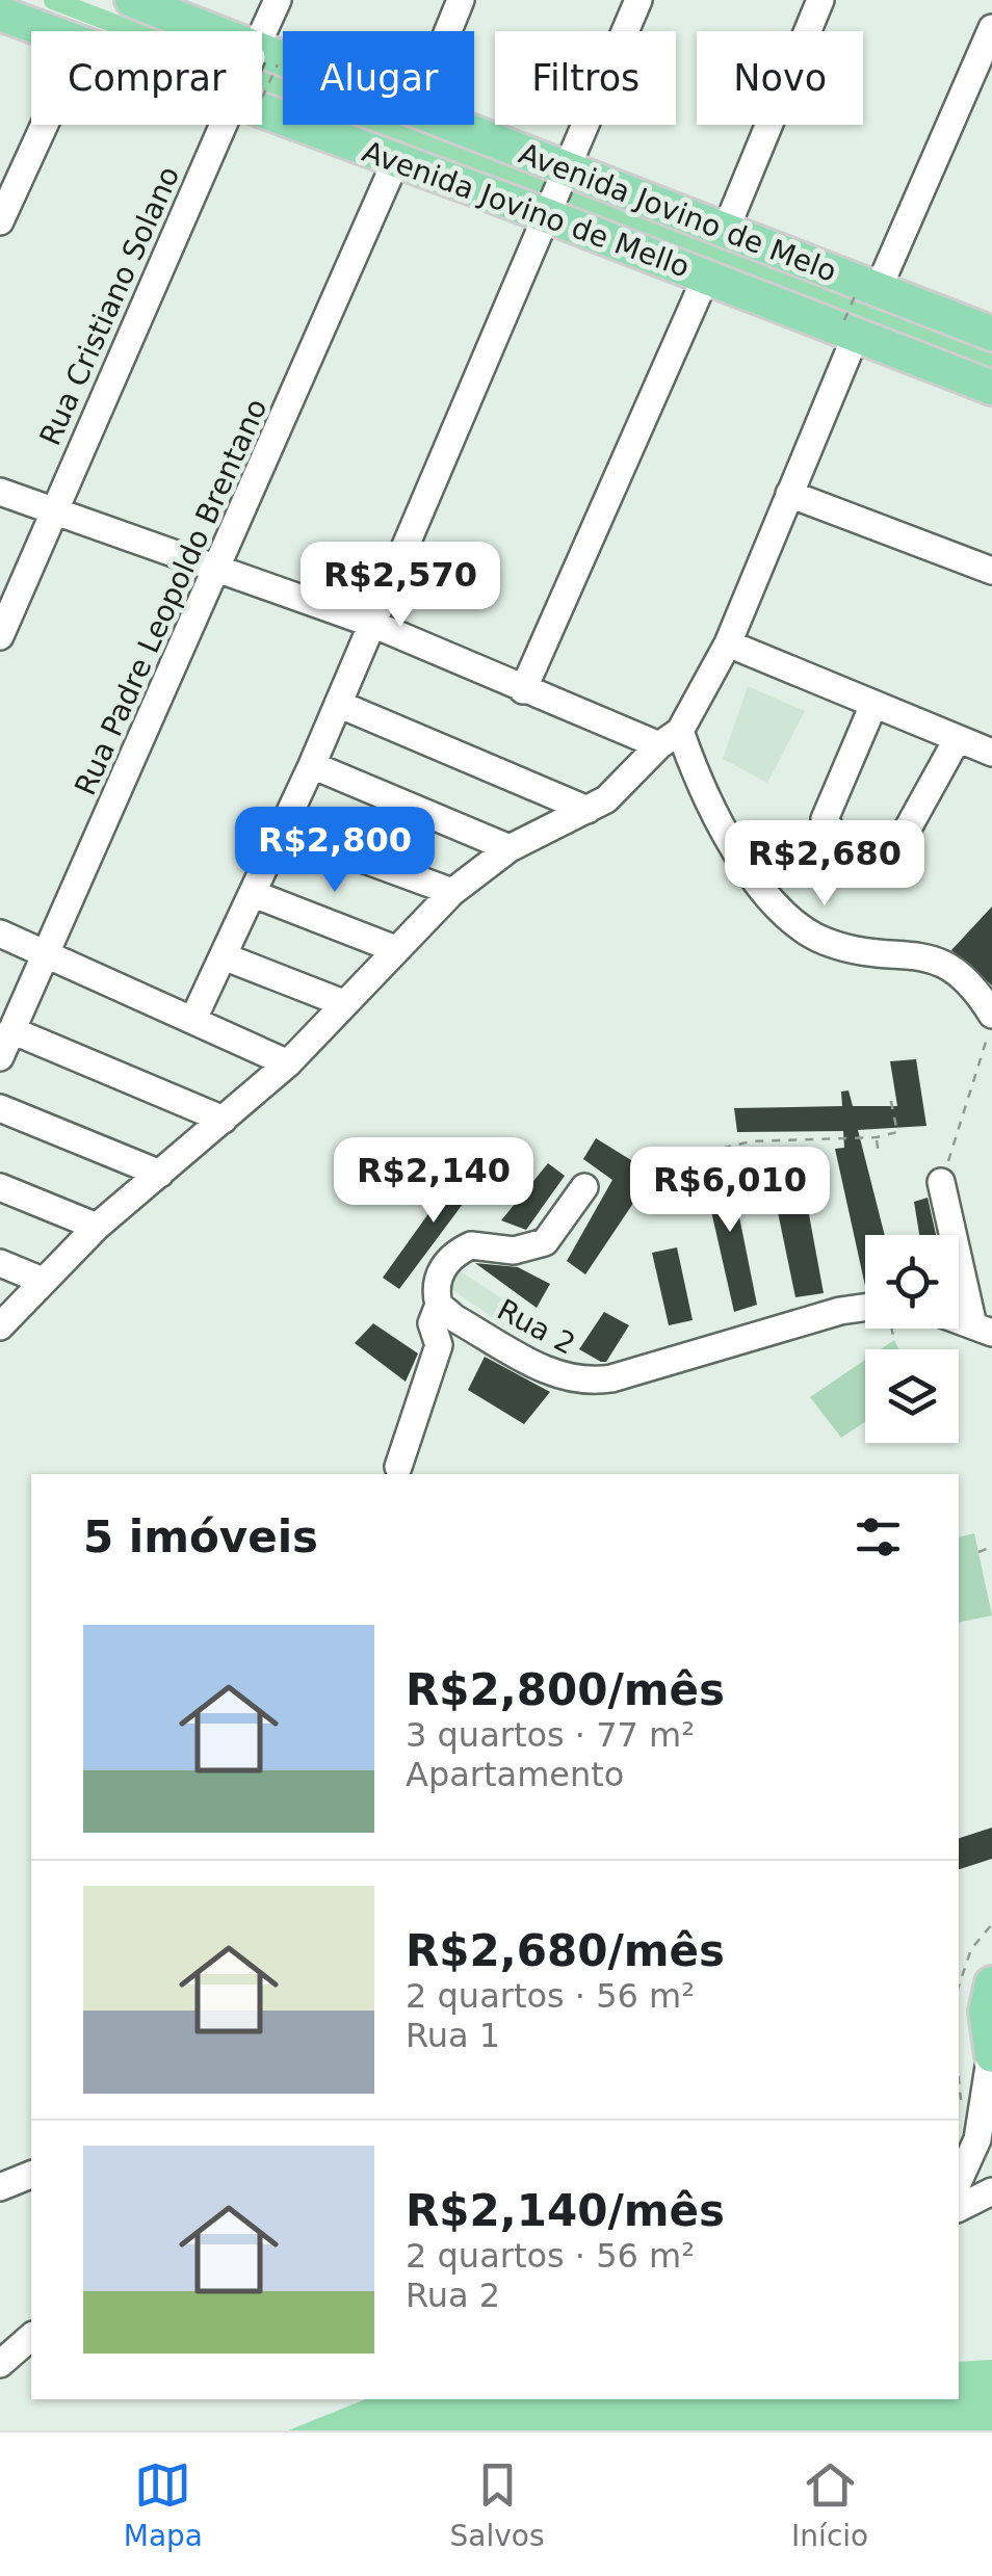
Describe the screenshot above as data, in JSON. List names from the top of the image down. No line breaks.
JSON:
{"streets":{"main road":["Avenida Jovino de Mello","Avenida Jovino de Melo"],"street":["Rua Cristiano Solano","Rua Padre Leopoldo Brentano","Rua 2"]},"crossings":[["Avenida Jovino de Mello","Rua Padre Leopoldo Brentano"],["Avenida Jovino de Melo","Rua Cristiano Solano"]],"page":{"chip":["Comprar","Alugar","Filtros","Novo"],"price":["R$2,570","R$2,800","R$2,680","R$2,140","R$6,010"],"heading":"5 imóveis","list":[{"name":"R$2,800/mês","note":"3 quartos · 77 m² · Apartamento"},{"name":"R$2,680/mês","note":"2 quartos · 56 m² · Rua 1"},{"name":"R$2,140/mês","note":"2 quartos · 56 m² · Rua 2"}],"tabs":["Mapa","Salvos","Início"]}}
